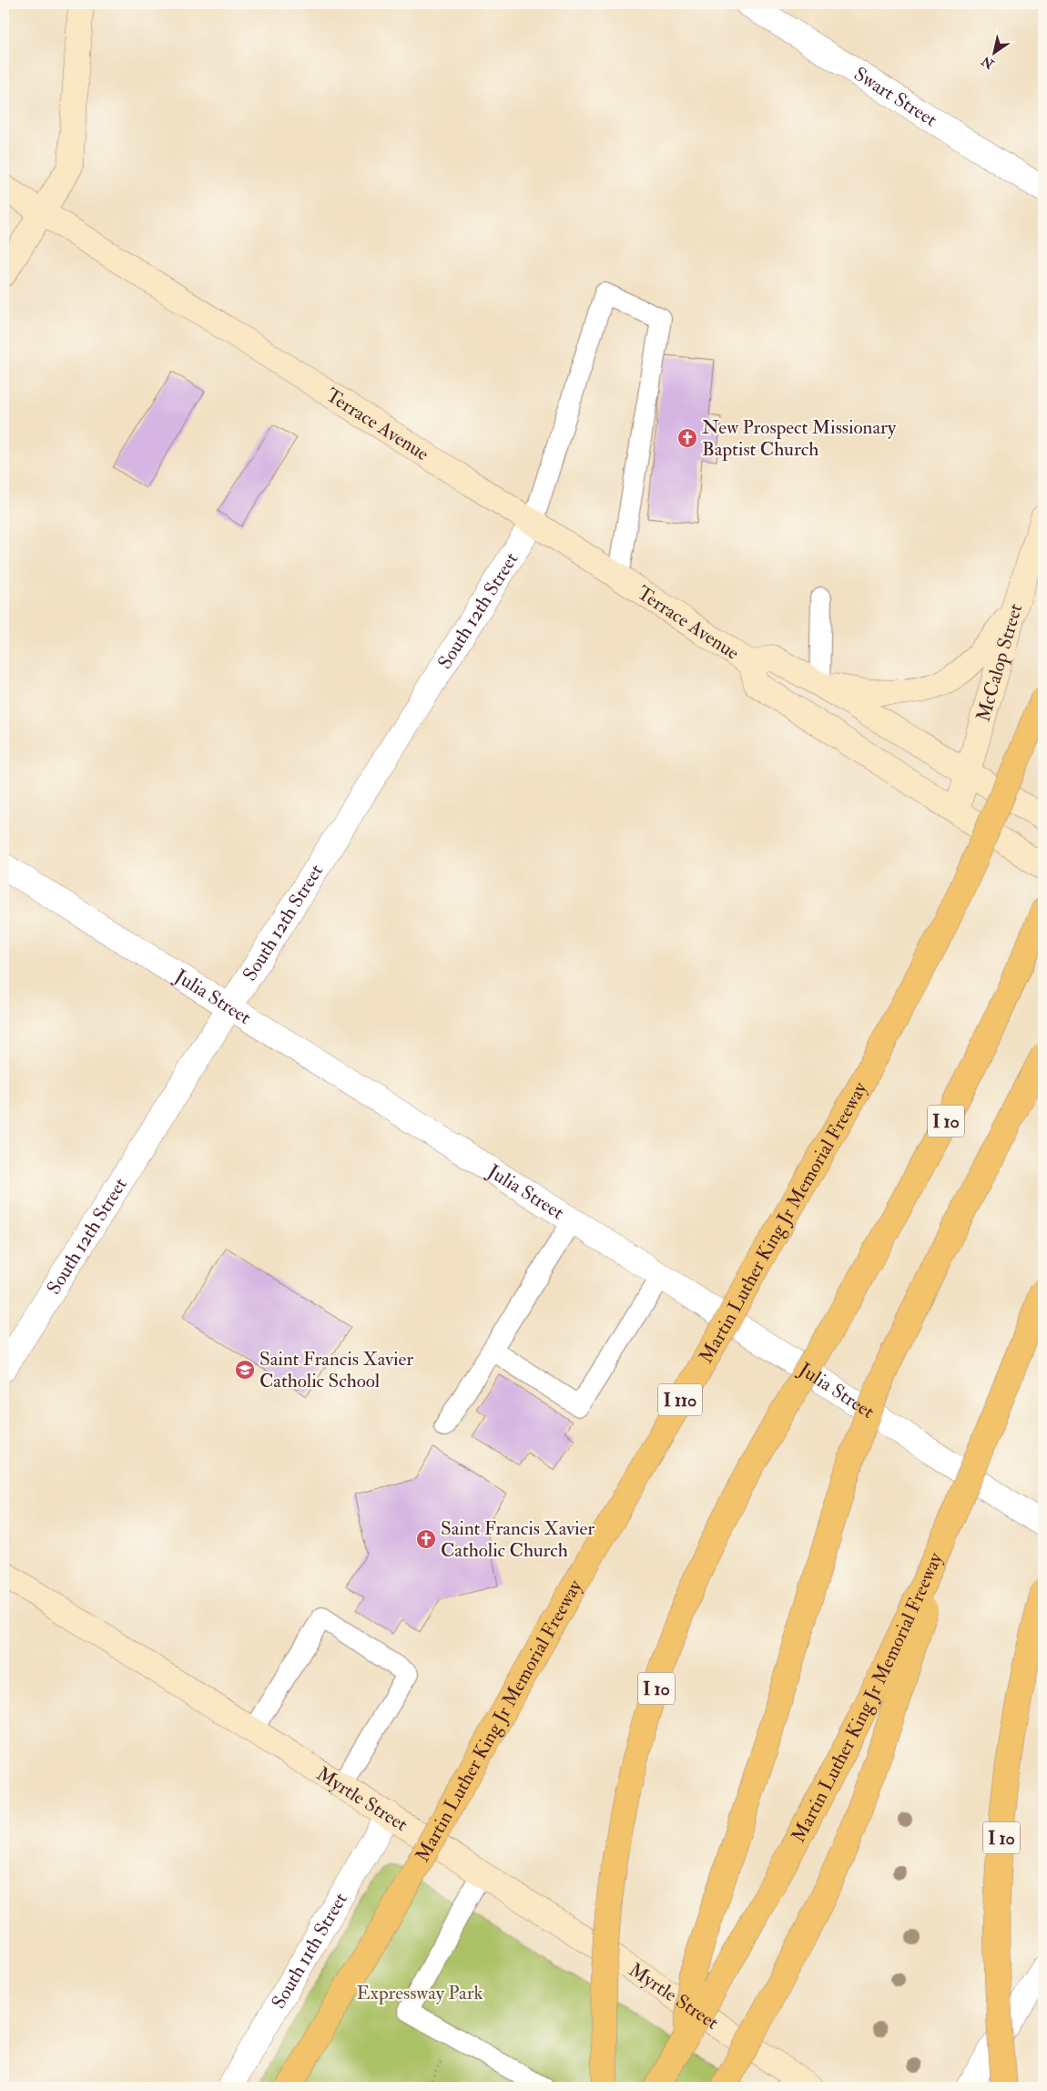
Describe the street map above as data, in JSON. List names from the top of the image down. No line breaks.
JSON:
{"streets":{"highway":["I 10","Martin Luther King Jr Memorial Freeway","I 110"],"street":["Swart Street","Terrace Avenue","South 12th Street","McCalop Street","Julia Street","Myrtle Street","South 11th Street"]},"crossings":[["Terrace Avenue","South 12th Street"],["Terrace Avenue","McCalop Street"],["South 12th Street","Julia Street"],["Myrtle Street","South 11th Street"]],"parks":["Expressway Park"],"places":{"church":["New Prospect Missionary Baptist Church","Saint Francis Xavier Catholic Church"],"school or university":["Saint Francis Xavier Catholic School"]},"north":"bottom left"}
